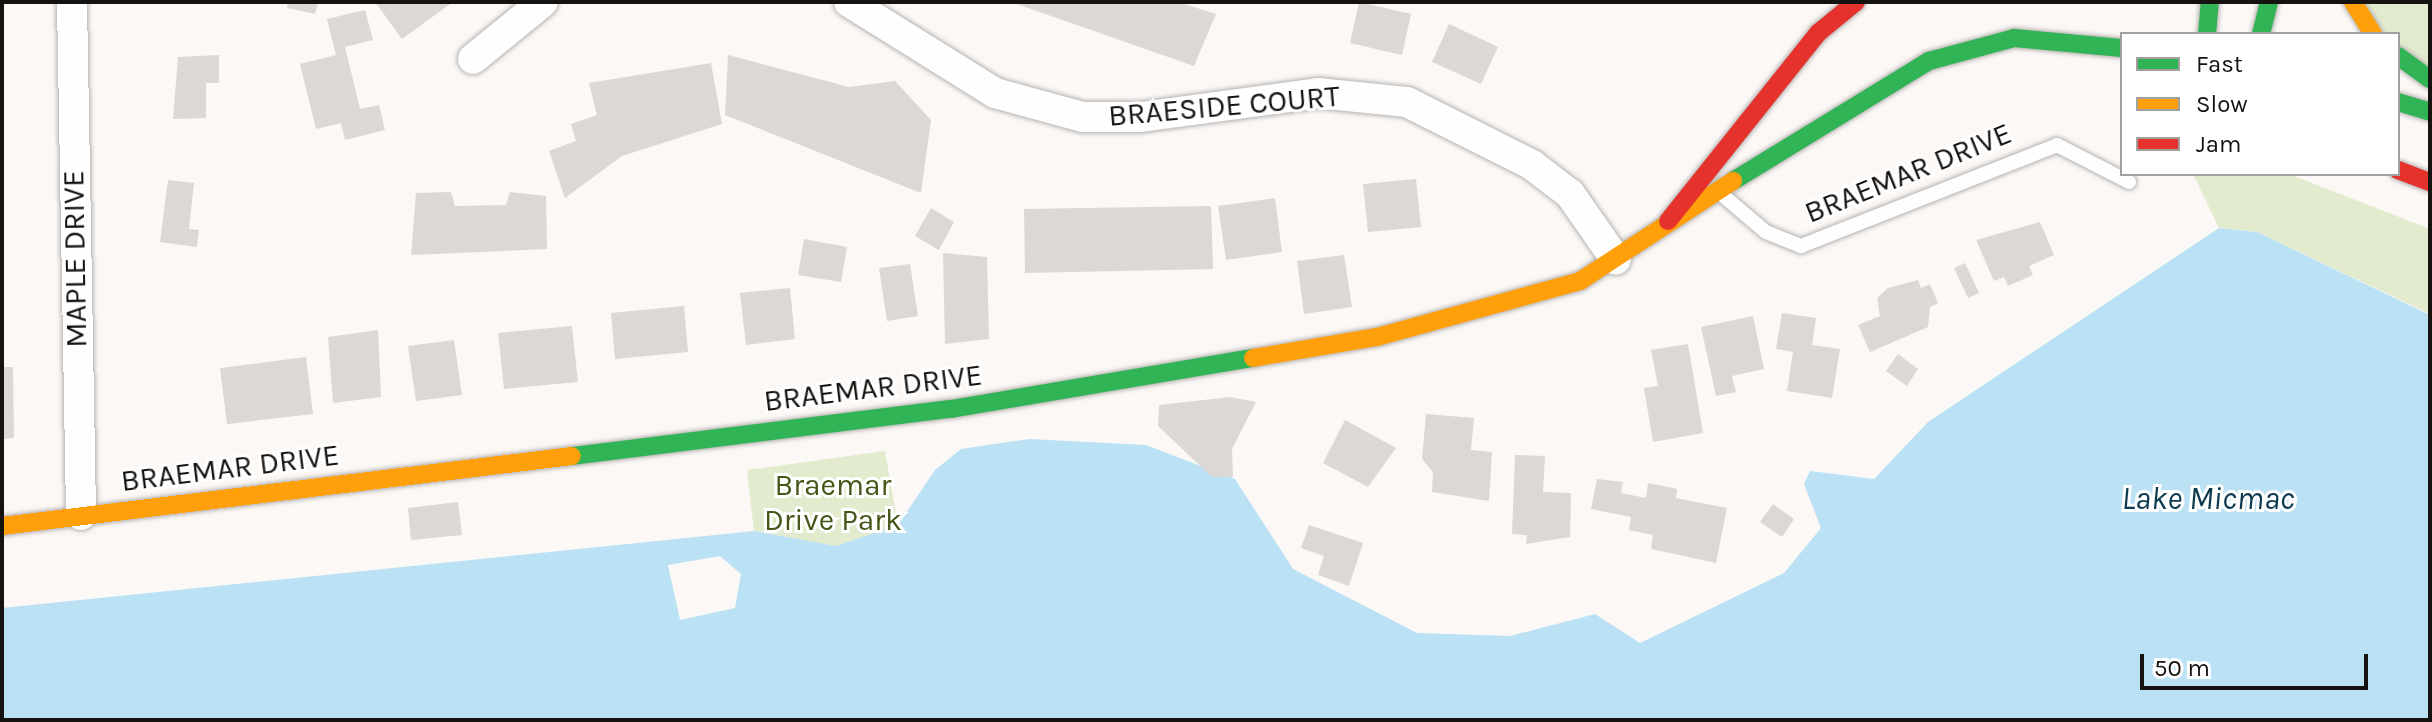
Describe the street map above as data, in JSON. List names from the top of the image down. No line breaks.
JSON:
{"streets":{"main road":["BRAEMAR DRIVE"],"street":["BRAESIDE COURT","MAPLE DRIVE"]},"crossings":[["BRAESIDE COURT","BRAEMAR DRIVE"],["BRAEMAR DRIVE","MAPLE DRIVE"]],"water":["Lake Micmac"],"parks":["Braemar Drive Park"],"legend":["Fast","Slow","Jam"],"scale_bar":"50 m"}
